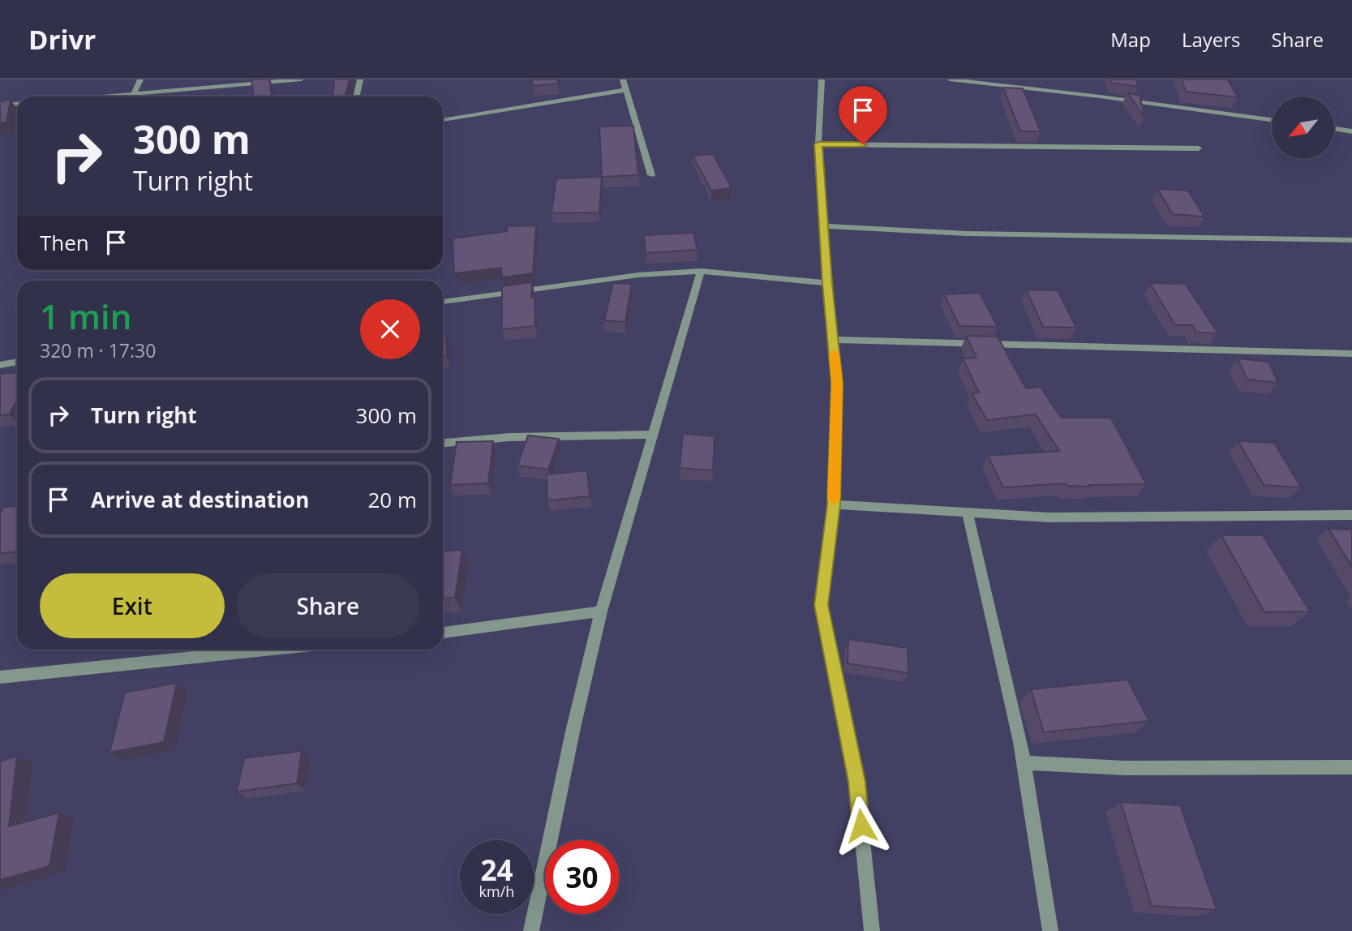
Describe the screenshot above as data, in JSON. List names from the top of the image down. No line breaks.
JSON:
{"north":"bottom left","page":{"header":"Drivr","nav":["Map","Layers","Share"],"turn":["300 m","Turn right"],"then":"Then","heading":["1 min","320 m · 17:30"],"list":[{"name":"Turn right","value":"300 m"},{"name":"Arrive at destination","value":"20 m"}],"buttons":["Exit","Share"],"speed":"24 km/h","limit":"30"}}
